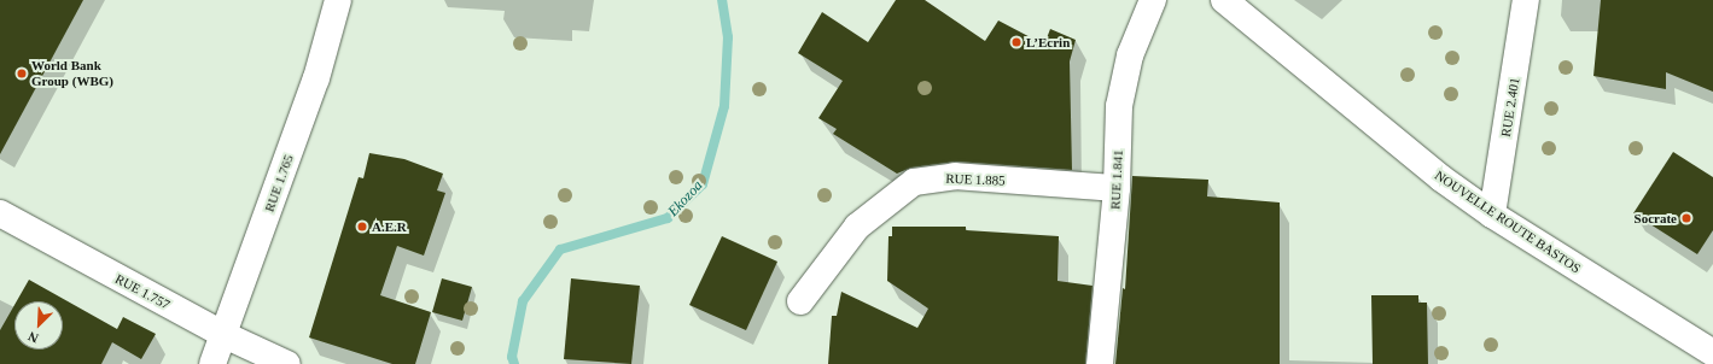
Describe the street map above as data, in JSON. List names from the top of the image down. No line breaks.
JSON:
{"streets":{"street":["RUE 2.401","RUE 1.885","RUE 1.841","RUE 1.765","NOUVELLE ROUTE BASTOS","RUE 1.757"]},"crossings":[["RUE 2.401","NOUVELLE ROUTE BASTOS"],["RUE 1.885","RUE 1.841"],["RUE 1.765","RUE 1.757"]],"water":["Ekozoa"],"places":["L’Ecrin","World Bank Group (WBG)","Socrate","A.E.R"],"north":"bottom left"}
